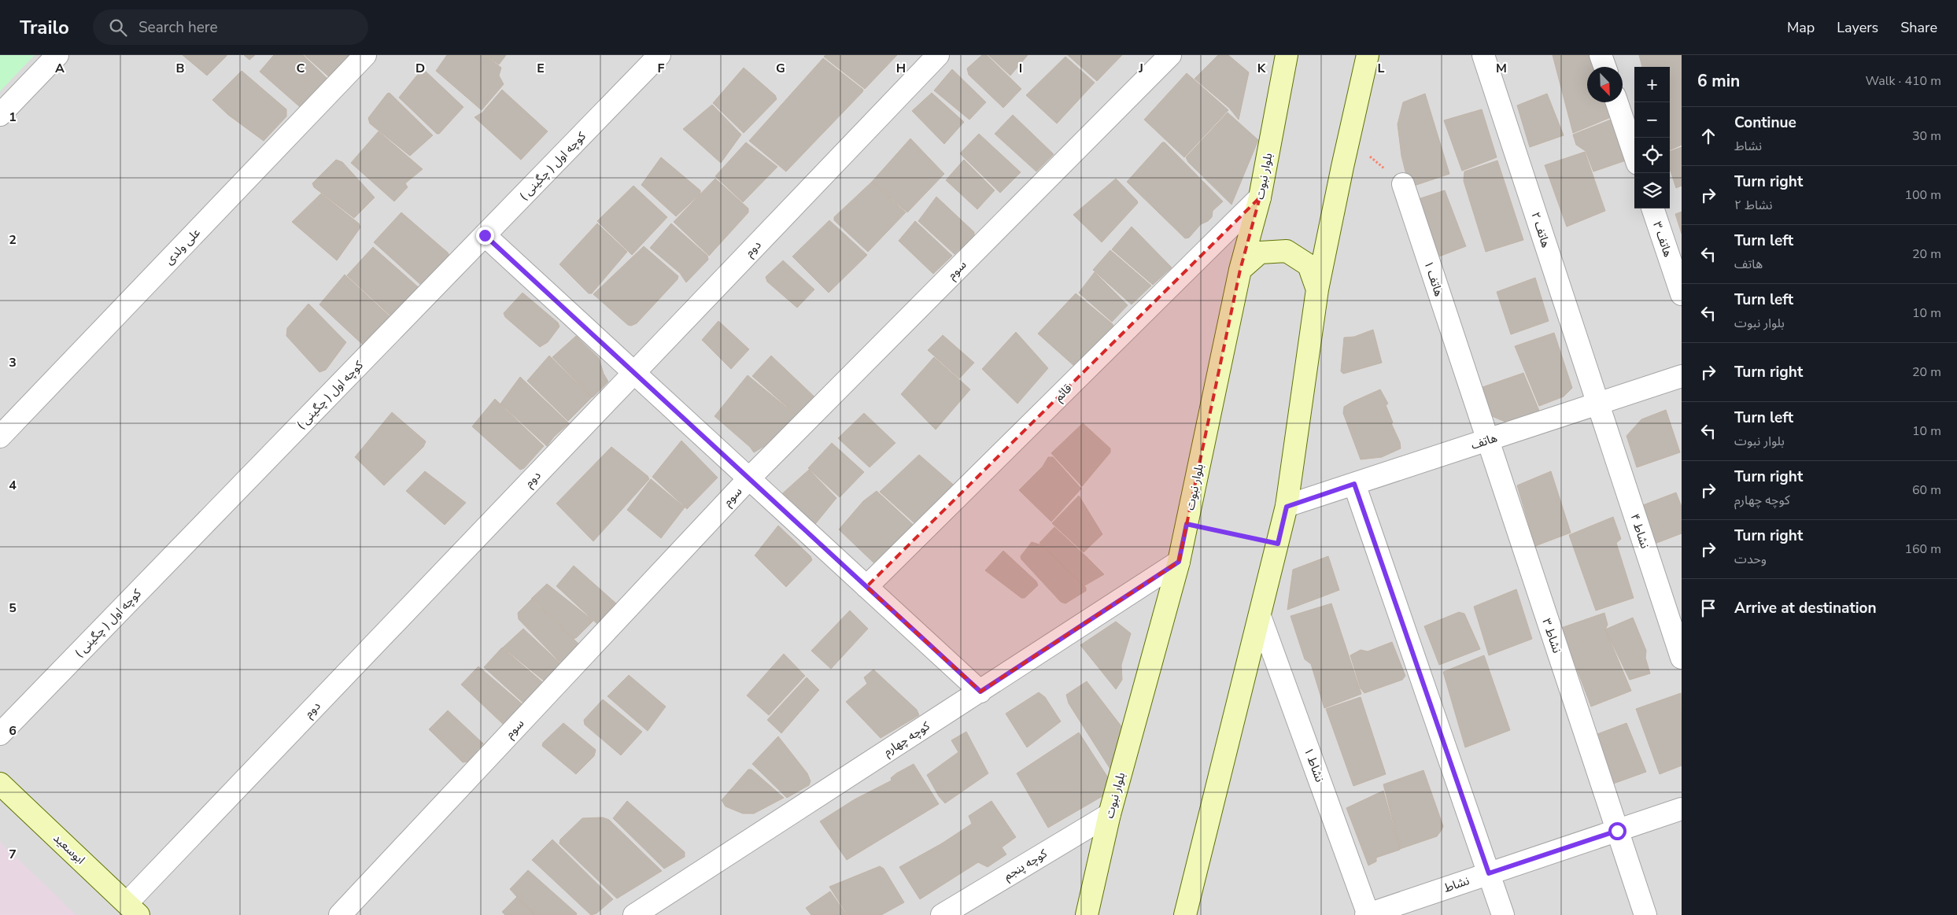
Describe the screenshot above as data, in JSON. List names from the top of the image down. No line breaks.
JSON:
{"streets":{"main road":["بلوار نبوت","ابوسعید"],"street":["کوچه اول ( چگینی )","هاتف ۲","هاتف ۳","علی ولدی","دوم","سوم","هاتف ۱","قائم","هاتف","نشاط ۴","نشاط ۳","کوچه چهارم","نشاط ۱","کوچه پنجم","نشاط"]},"crossings":[["بلوار نبوت","قائم"],["بلوار نبوت","کوچه چهارم"],["بلوار نبوت","کوچه پنجم"],["هاتف ۲","هاتف"],["هاتف ۲","نشاط ۴"],["دوم","ابوسعید"],["هاتف ۱","هاتف"],["هاتف ۱","نشاط ۳"],["هاتف","نشاط ۴"],["هاتف","نشاط ۳"],["نشاط ۳","نشاط"],["نشاط ۱","نشاط"]],"north":"bottom right","page":{"header":"Trailo","search":"Search here","nav":["Map","Layers","Share"],"heading":["6 min","Walk · 410 m"],"map_buttons":["+","−"],"list":[["Continue","نشاط","30 m"],["Turn right","نشاط ۲","100 m"],["Turn left","هاتف","20 m"],["Turn left","بلوار نبوت","10 m"],["Turn right","20 m"],["Turn left","بلوار نبوت","10 m"],["Turn right","کوچه چهارم","60 m"],["Turn right","وحدت","160 m"],"Arrive at destination"]},"grid":{"columns":["A","B","C","D","E","F","G","H","I","J","K","L","M"],"rows":["1","2","3","4","5","6","7"]}}
